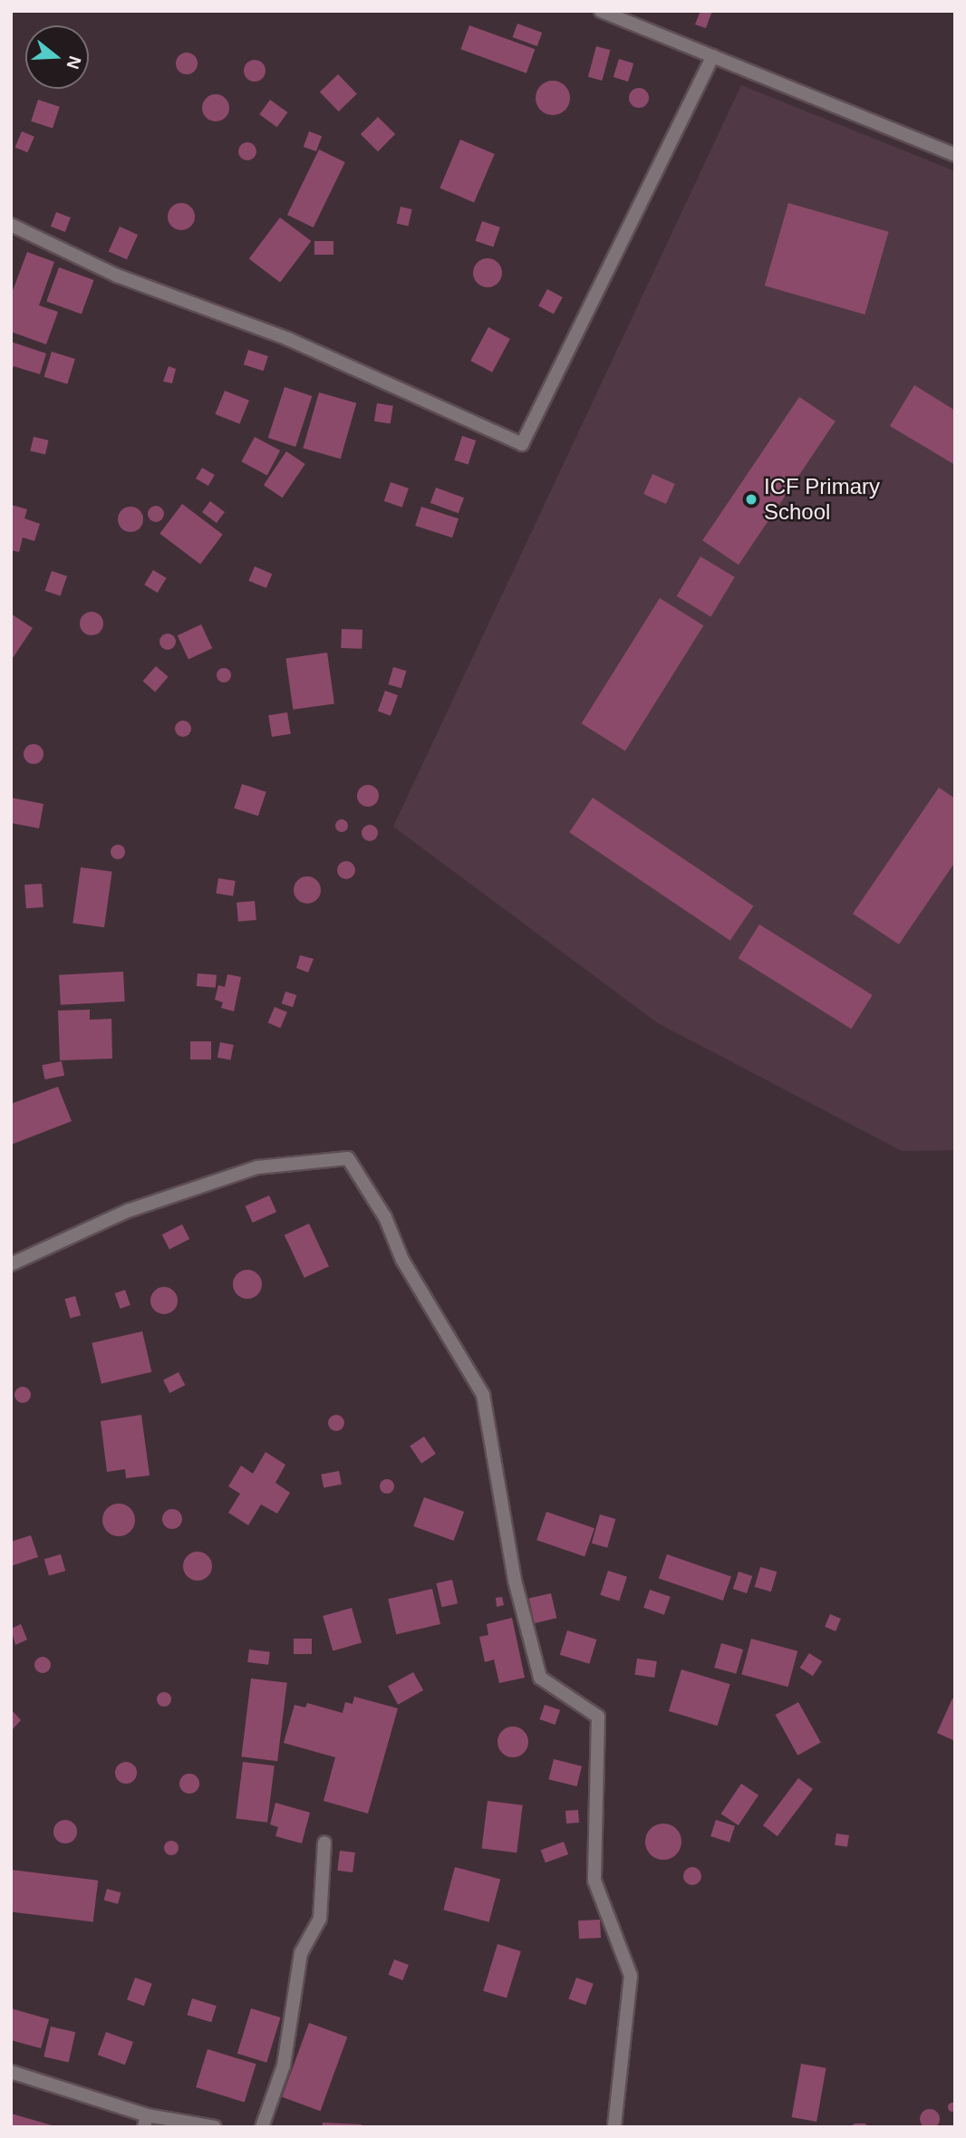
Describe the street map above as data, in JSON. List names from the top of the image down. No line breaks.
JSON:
{"places":["ICF Primary School"],"north":"right"}
